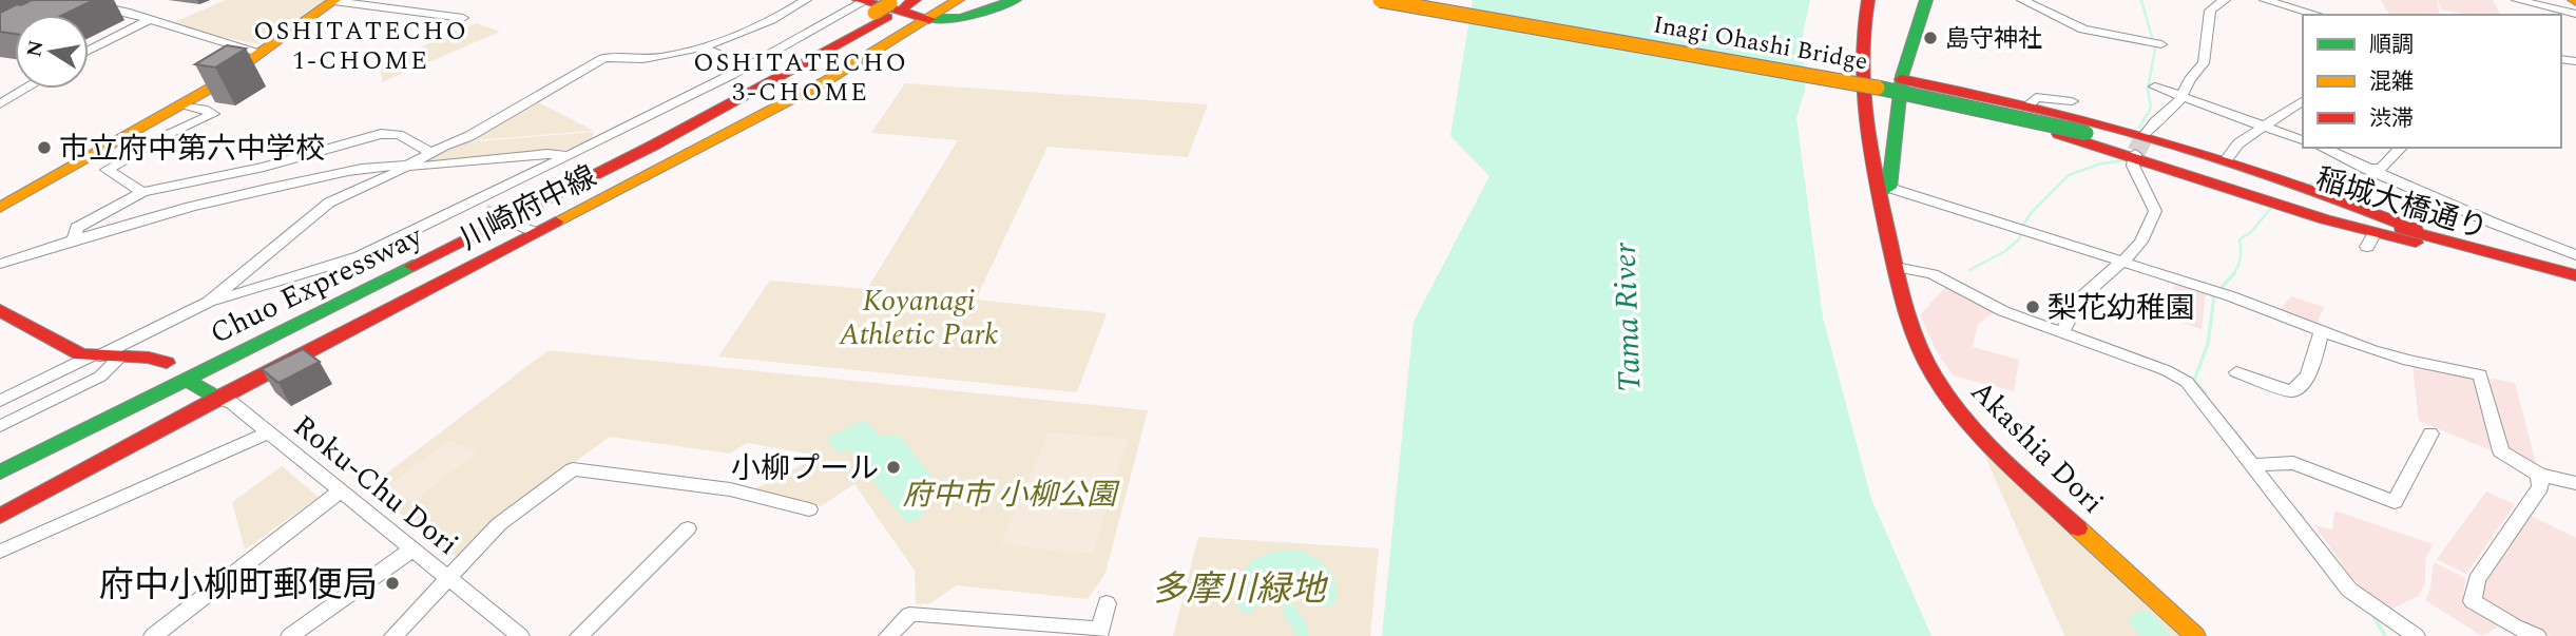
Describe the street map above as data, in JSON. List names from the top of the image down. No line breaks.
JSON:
{"streets":{"main road":["Inagi Ohashi Bridge","稲城大橋通り","川崎府中線","Chuo Expressway","Akashia Dori","Roku-Chu Dori"]},"crossings":[["川崎府中線","Roku-Chu Dori"]],"districts":["OSHITATECHO 1-CHOME","OSHITATECHO 3-CHOME"],"water":["Tama River"],"parks":["Koyanagi Athletic Park","府中市 小柳公園","多摩川緑地"],"places":["島守神社","市立府中第六中学校","梨花幼稚園","小柳プール","府中小柳町郵便局"],"legend":["順調","混雑","渋滞"],"north":"left"}
